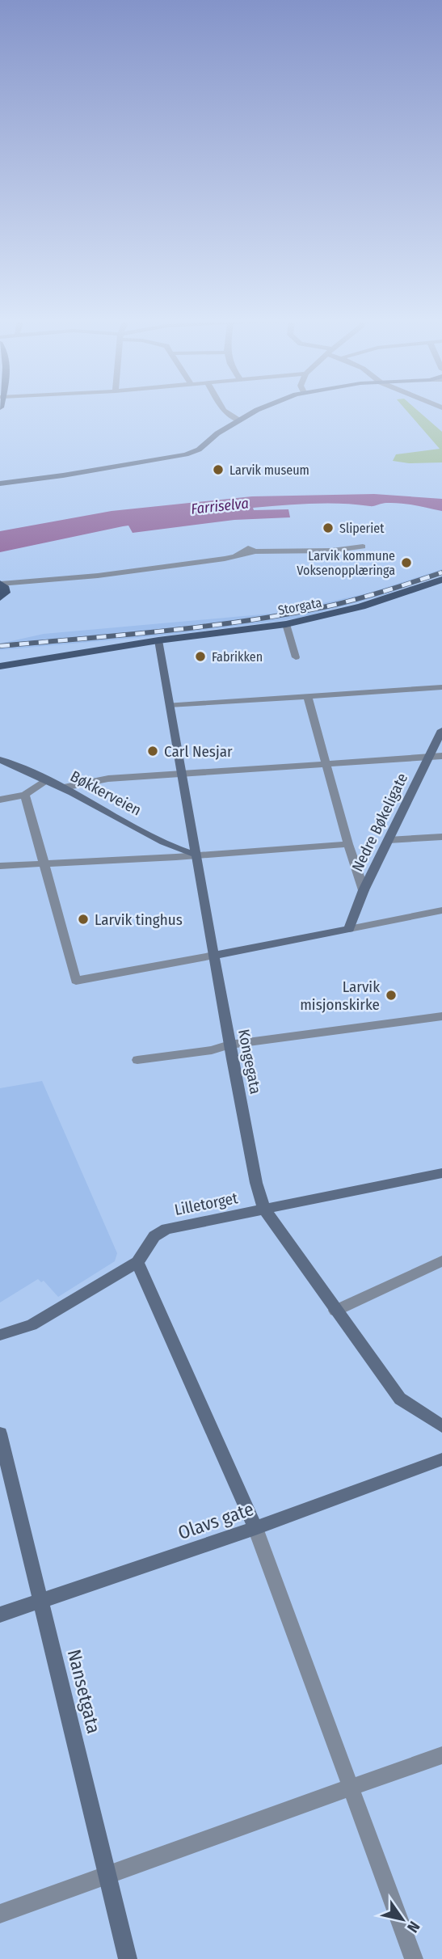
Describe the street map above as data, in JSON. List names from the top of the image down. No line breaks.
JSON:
{"streets":{"main road":["Storgata","Bøkkerveien","Nedre Bøkeligate","Kongegata","Lilletorget","Olavs gate","Nansetgata"]},"crossings":[["Storgata","Kongegata"],["Bøkkerveien","Kongegata"],["Kongegata","Lilletorget"],["Olavs gate","Nansetgata"]],"water":["Farriselva"],"places":["Larvik museum","Sliperiet","Larvik kommune Voksenopplæringa","Fabrikken","Carl Nesjar","Larvik tinghus","Larvik misjonskirke"],"north":"bottom right"}
